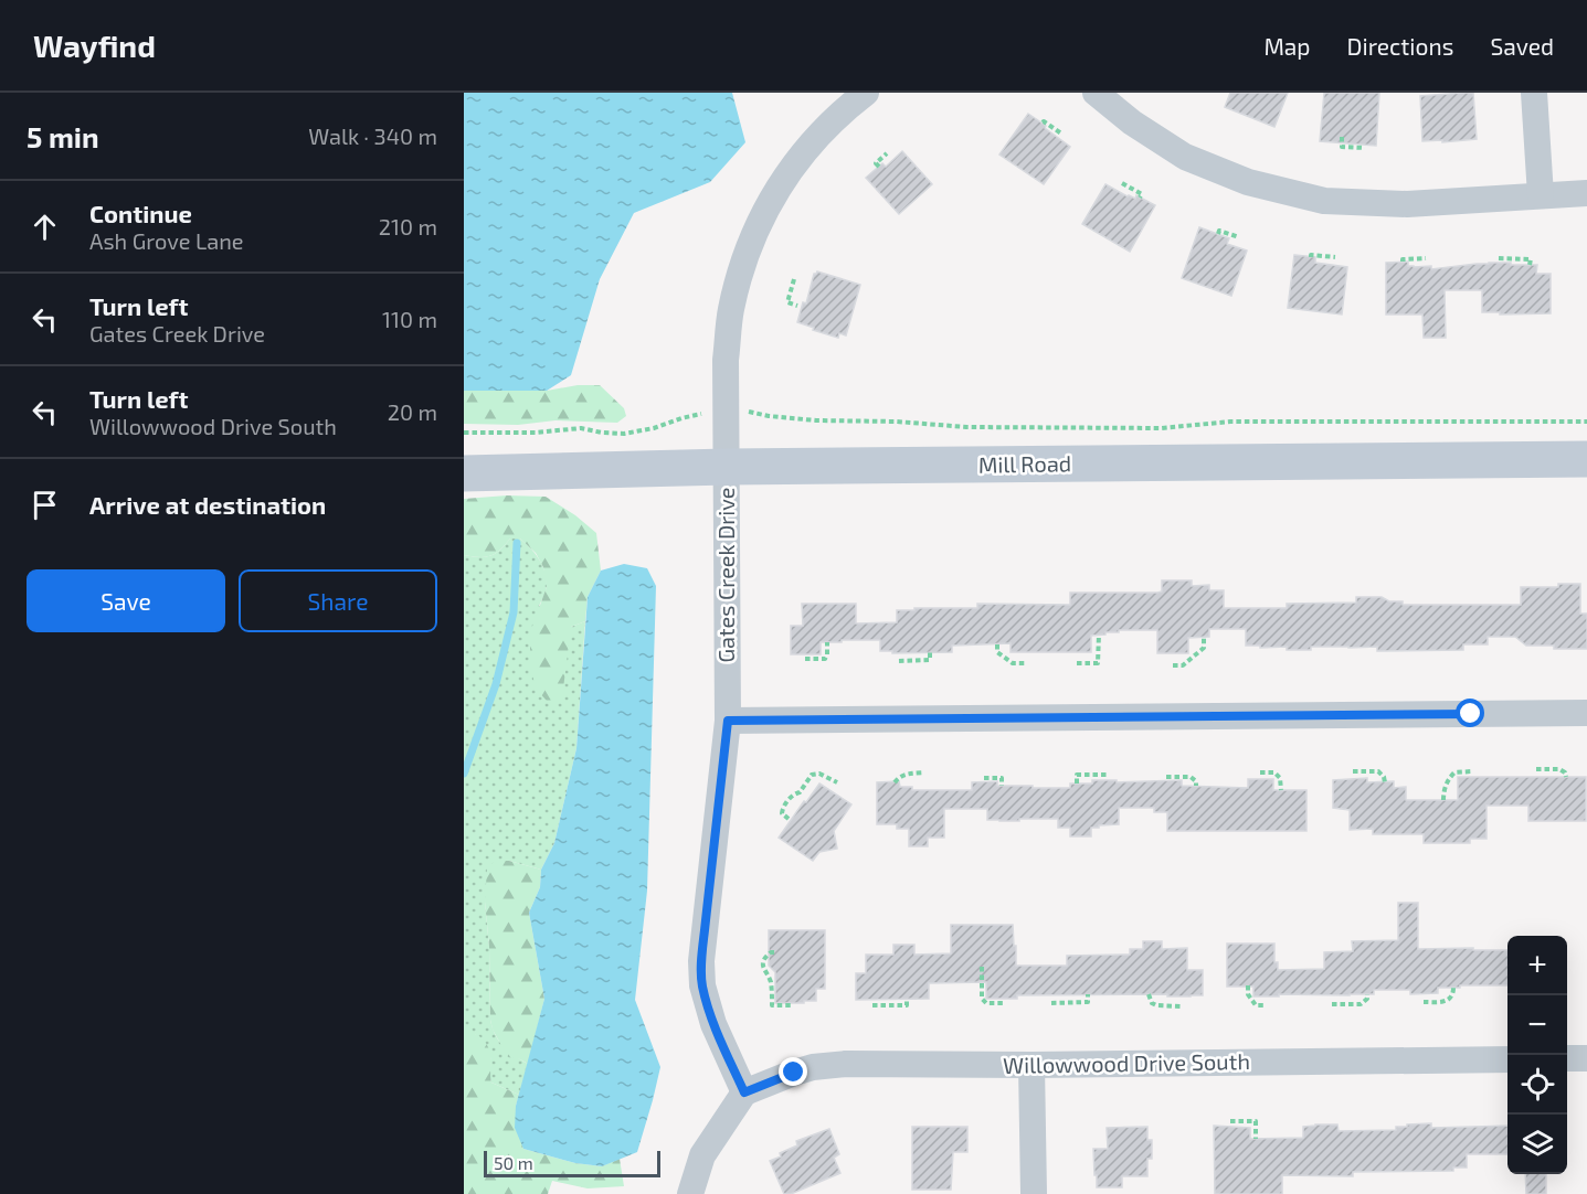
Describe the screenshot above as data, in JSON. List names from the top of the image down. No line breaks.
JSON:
{"streets":{"street":["Mill Road","Gates Creek Drive","Willowwood Drive South"]},"crossings":[["Mill Road","Gates Creek Drive"],["Gates Creek Drive","Willowwood Drive South"]],"scale_bar":"50 m","page":{"header":"Wayfind","nav":["Map","Directions","Saved"],"heading":["5 min","Walk · 340 m"],"list":[["Continue","Ash Grove Lane","210 m"],["Turn left","Gates Creek Drive","110 m"],["Turn left","Willowwood Drive South","20 m"],"Arrive at destination"],"buttons":["Save","Share"],"map_buttons":["+","−"],"scale":"50 m"}}
